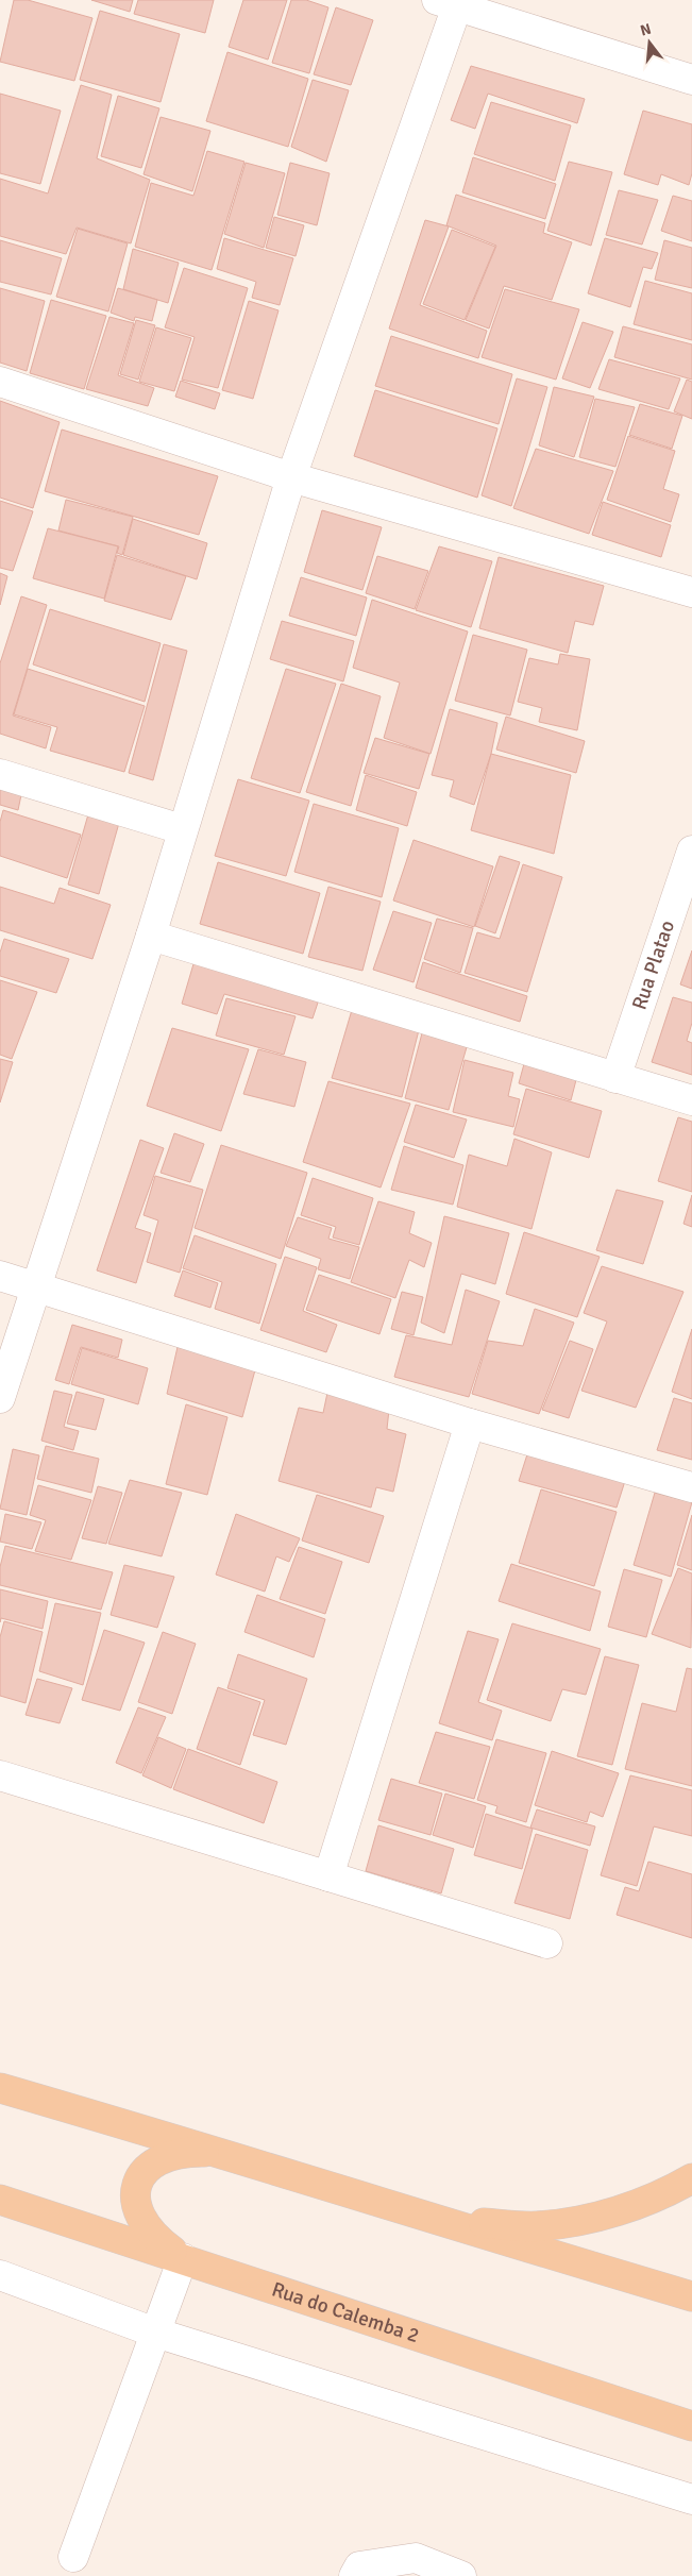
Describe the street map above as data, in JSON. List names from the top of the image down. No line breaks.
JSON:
{"streets":{"main road":["Rua do Calemba 2"],"street":["Rua Platao"]},"north":"top"}
